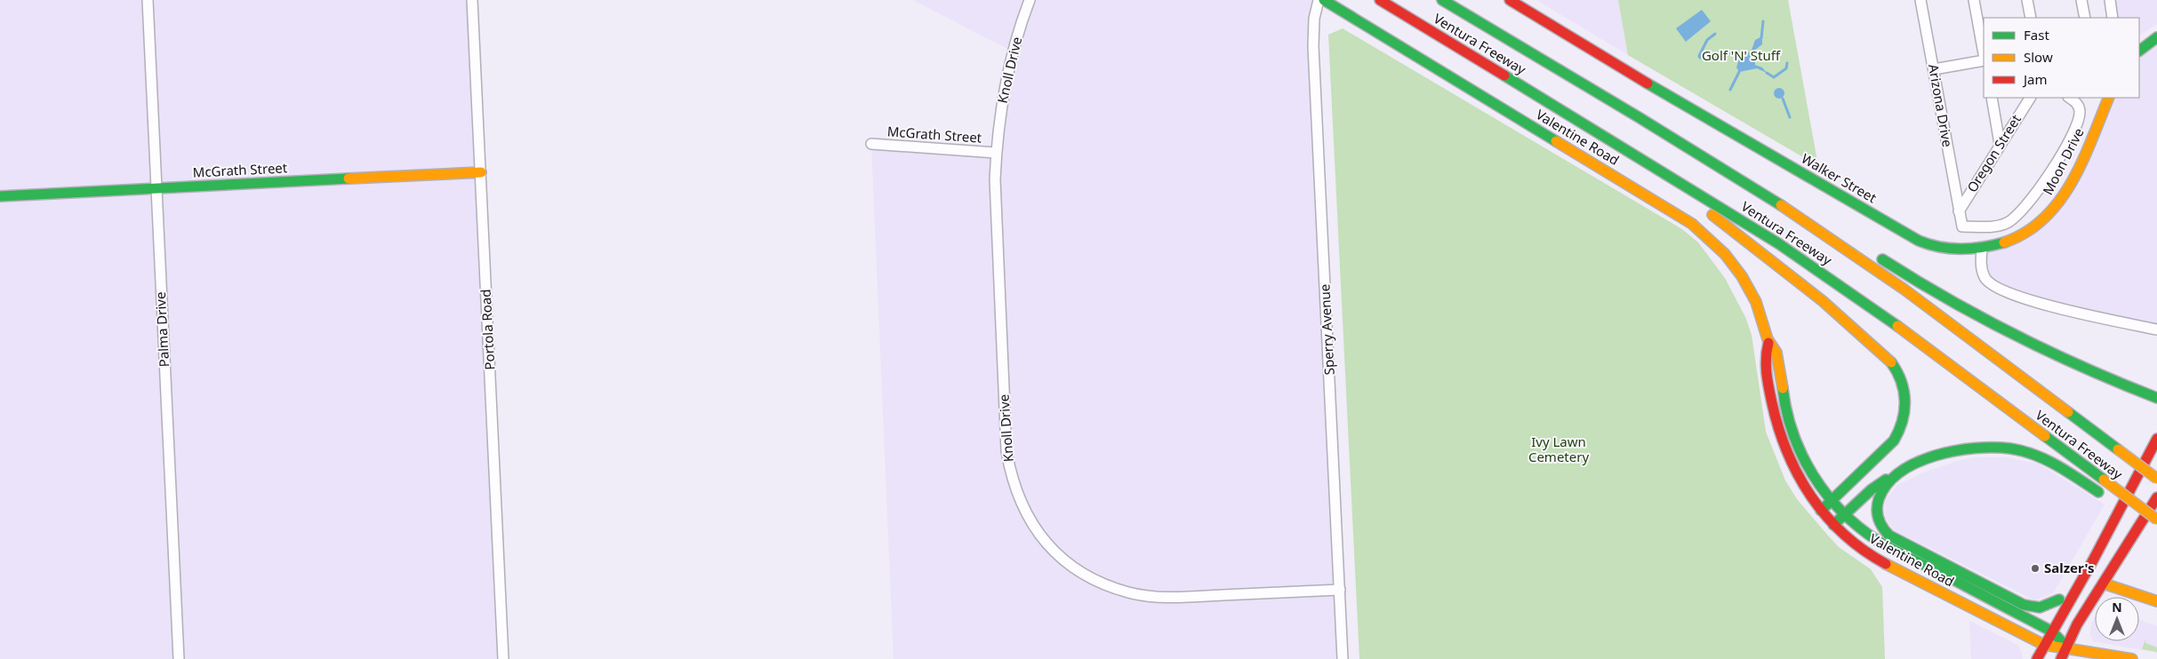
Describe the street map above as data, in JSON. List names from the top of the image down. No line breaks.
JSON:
{"streets":{"main road":["Ventura Freeway","McGrath Street","Valentine Road","Moon Drive","Walker Street"],"street":["Knoll Drive","Arizona Drive","Oregon Street","Palma Drive","Portola Road","Sperry Avenue"]},"crossings":[["Knoll Drive","McGrath Street"],["Knoll Drive","Sperry Avenue"],["Arizona Drive","Oregon Street"],["McGrath Street","Palma Drive"],["McGrath Street","Portola Road"],["Moon Drive","Walker Street"]],"parks":["Golf 'N' Stuff","Ivy Lawn Cemetery"],"places":["Salzer's"],"legend":["Fast","Slow","Jam"],"north":"top"}
